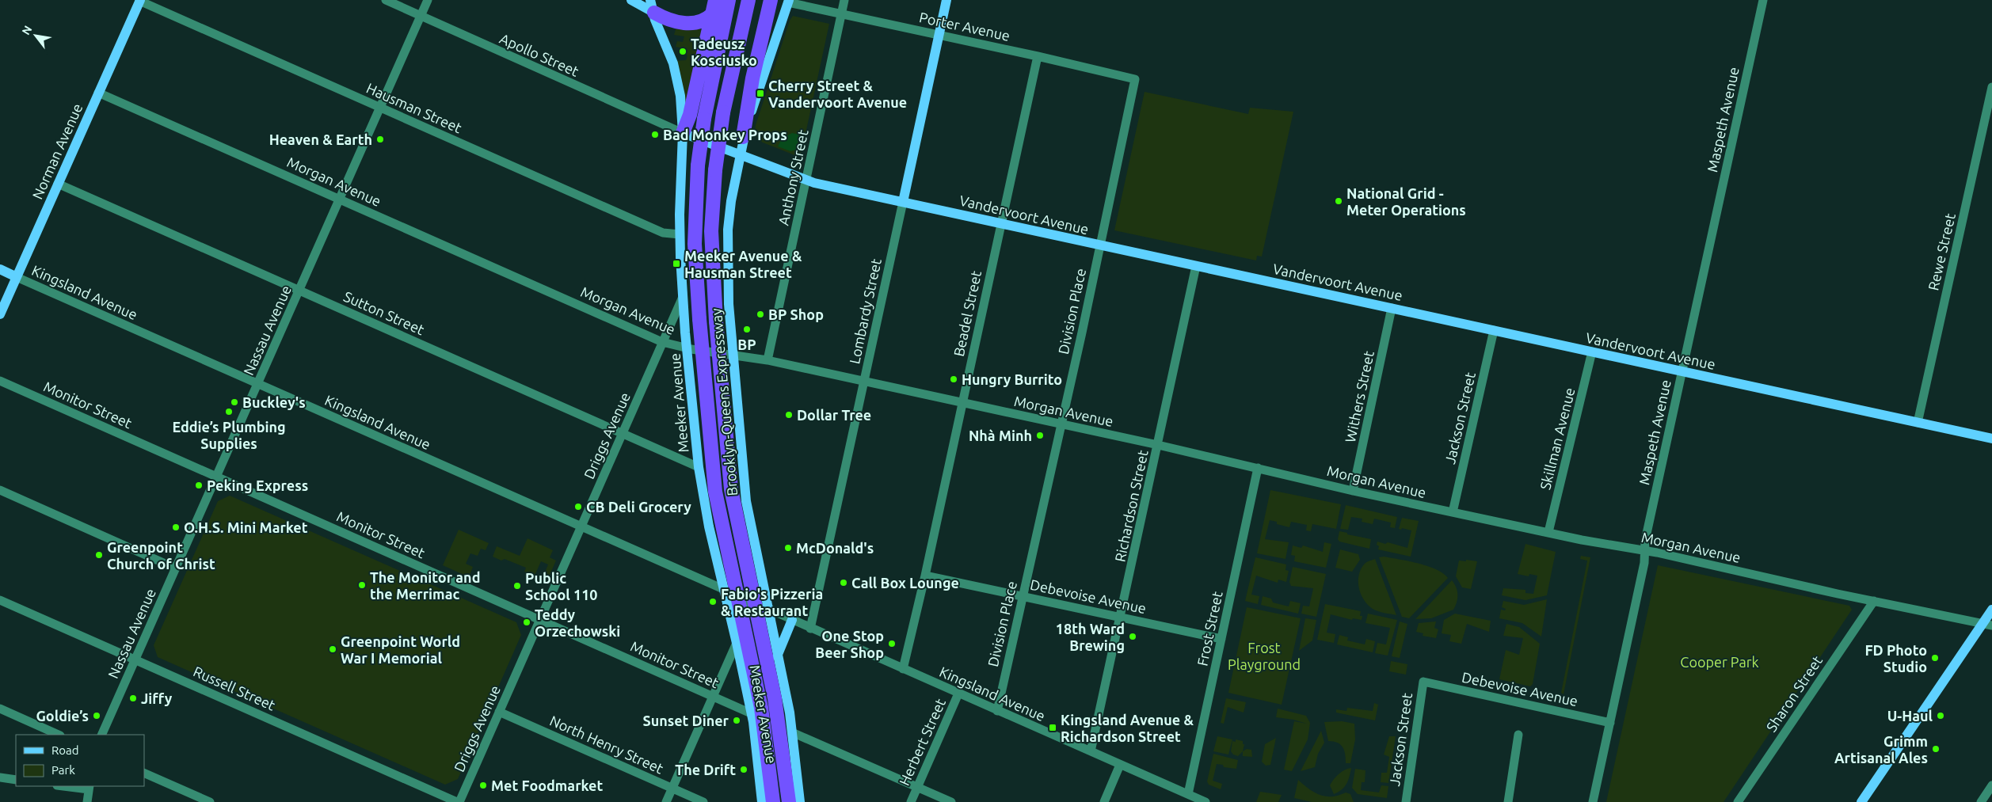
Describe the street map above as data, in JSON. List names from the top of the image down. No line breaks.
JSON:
{"streets":{"highway":["Brooklyn-Queens Expressway"],"main road":["Norman Avenue","Vandervoort Avenue","Kingsland Avenue","Lombardy Street","Meeker Avenue"],"street":["Porter Avenue","Apollo Street","Hausman Street","Maspeth Avenue","Anthony Street","Morgan Avenue","Rewe Street","Division Place","Sutton Street","Beadel Street","Nassau Avenue","Withers Street","Monitor Street","Jackson Street","Driggs Avenue","Skillman Avenue","Richardson Street","Debevoise Avenue","Frost Street","Russell Street","Sharon Street","Herbert Street","North Henry Street"]},"crossings":[["Porter Avenue","Anthony Street"],["Porter Avenue","Lombardy Street"],["Porter Avenue","Division Place"],["Porter Avenue","Beadel Street"],["Porter Avenue","Meeker Avenue"],["Apollo Street","Vandervoort Avenue"],["Apollo Street","Nassau Avenue"],["Apollo Street","Meeker Avenue"],["Hausman Street","Norman Avenue"],["Hausman Street","Nassau Avenue"],["Hausman Street","Meeker Avenue"],["Maspeth Avenue","Morgan Avenue"],["Maspeth Avenue","Vandervoort Avenue"],["Maspeth Avenue","Debevoise Avenue"],["Norman Avenue","Morgan Avenue"],["Norman Avenue","Kingsland Avenue"],["Norman Avenue","Sutton Street"],["Anthony Street","Morgan Avenue"],["Anthony Street","Vandervoort Avenue"],["Morgan Avenue","Lombardy Street"],["Morgan Avenue","Division Place"],["Morgan Avenue","Beadel Street"],["Morgan Avenue","Nassau Avenue"],["Morgan Avenue","Withers Street"],["Morgan Avenue","Meeker Avenue"],["Morgan Avenue","Jackson Street"],["Morgan Avenue","Driggs Avenue"],["Morgan Avenue","Skillman Avenue"],["Morgan Avenue","Richardson Street"],["Morgan Avenue","Frost Street"],["Morgan Avenue","Sharon Street"],["Vandervoort Avenue","Rewe Street"],["Vandervoort Avenue","Lombardy Street"],["Vandervoort Avenue","Division Place"],["Vandervoort Avenue","Beadel Street"],["Vandervoort Avenue","Withers Street"],["Vandervoort Avenue","Meeker Avenue"],["Vandervoort Avenue","Jackson Street"],["Vandervoort Avenue","Skillman Avenue"],["Vandervoort Avenue","Richardson Street"],["Kingsland Avenue","Lombardy Street"],["Kingsland Avenue","Division Place"],["Kingsland Avenue","Beadel Street"],["Kingsland Avenue","Nassau Avenue"],["Kingsland Avenue","Meeker Avenue"],["Kingsland Avenue","Driggs Avenue"],["Kingsland Avenue","Richardson Street"],["Kingsland Avenue","Frost Street"],["Kingsland Avenue","Herbert Street"],["Division Place","Debevoise Avenue"],["Sutton Street","Nassau Avenue"],["Sutton Street","Meeker Avenue"],["Sutton Street","Driggs Avenue"],["Beadel Street","Debevoise Avenue"],["Nassau Avenue","Monitor Street"],["Nassau Avenue","Russell Street"],["Meeker Avenue","Monitor Street"],["Meeker Avenue","Driggs Avenue"],["Monitor Street","Driggs Avenue"],["Jackson Street","Debevoise Avenue"],["Driggs Avenue","Russell Street"],["Driggs Avenue","North Henry Street"],["Richardson Street","Debevoise Avenue"],["Debevoise Avenue","Frost Street"]],"parks":["Frost Playground","Cooper Park"],"places":{"other":["Tadeusz Kosciusko","Bad Monkey Props","Heaven & Earth","National Grid - Meter Operations","BP Shop","BP","Hungry Burrito","Buckley's","Eddie’s Plumbing Supplies","Dollar Tree","Nhà Minh","Peking Express","CB Deli Grocery","O.H.S. Mini Market","McDonald's","Greenpoint Church of Christ","Call Box Lounge","The Monitor and the Merrimac","Public School 110","Fabio's Pizzeria & Restaurant","Teddy Orzechowski","18th Ward Brewing","One Stop Beer Shop","Greenpoint World War I Memorial","FD Photo Studio","Jiffy","Goldie’s","U-Haul","Sunset Diner","Grimm Artisanal Ales","The Drift","Met Foodmarket"],"transit":["Cherry Street & Vandervoort Avenue","Meeker Avenue & Hausman Street","Kingsland Avenue & Richardson Street"]},"legend":["Road","Park"],"north":"top left"}
